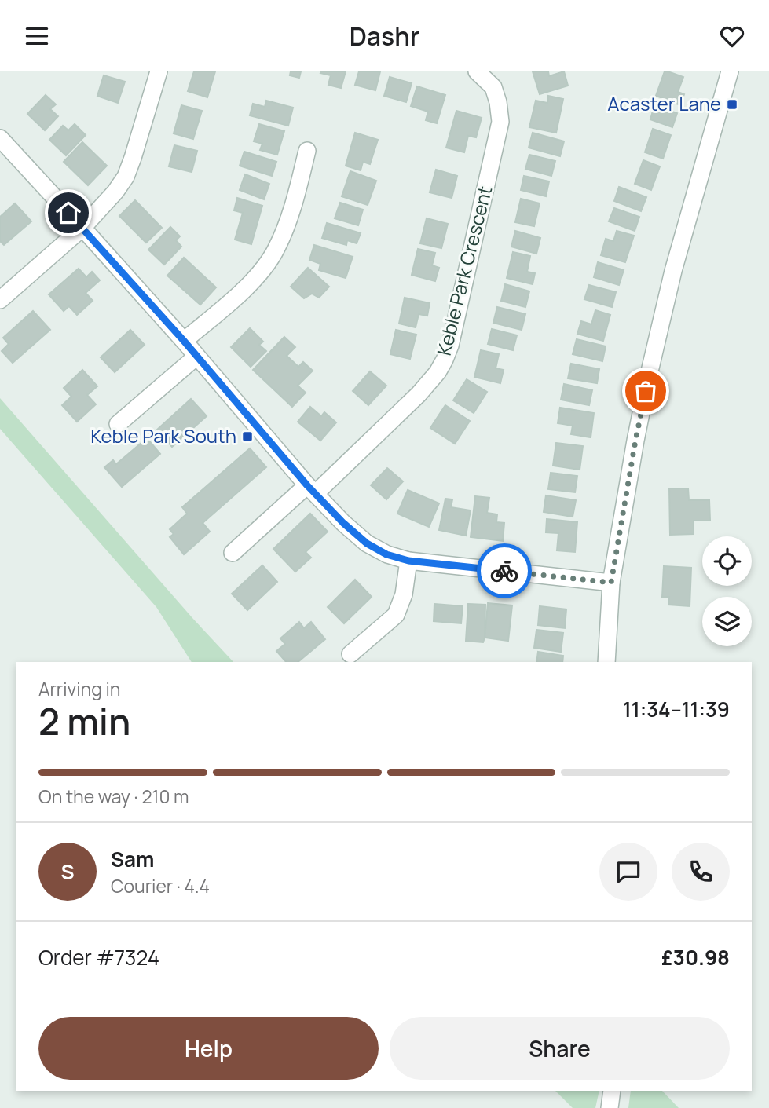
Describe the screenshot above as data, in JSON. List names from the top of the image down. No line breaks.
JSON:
{"streets":{"street":["Keble Park Crescent"]},"places":{"transit":["Acaster Lane","Keble Park South"]},"page":{"header":"Dashr","heading":["2 min","Arriving in","11:34–11:39"],"panel":["Sam","Courier · 4.4","Order #7324","£30.98"],"bar":"On the way · 210 m","round":"S","buttons":["Help","Share"]}}
